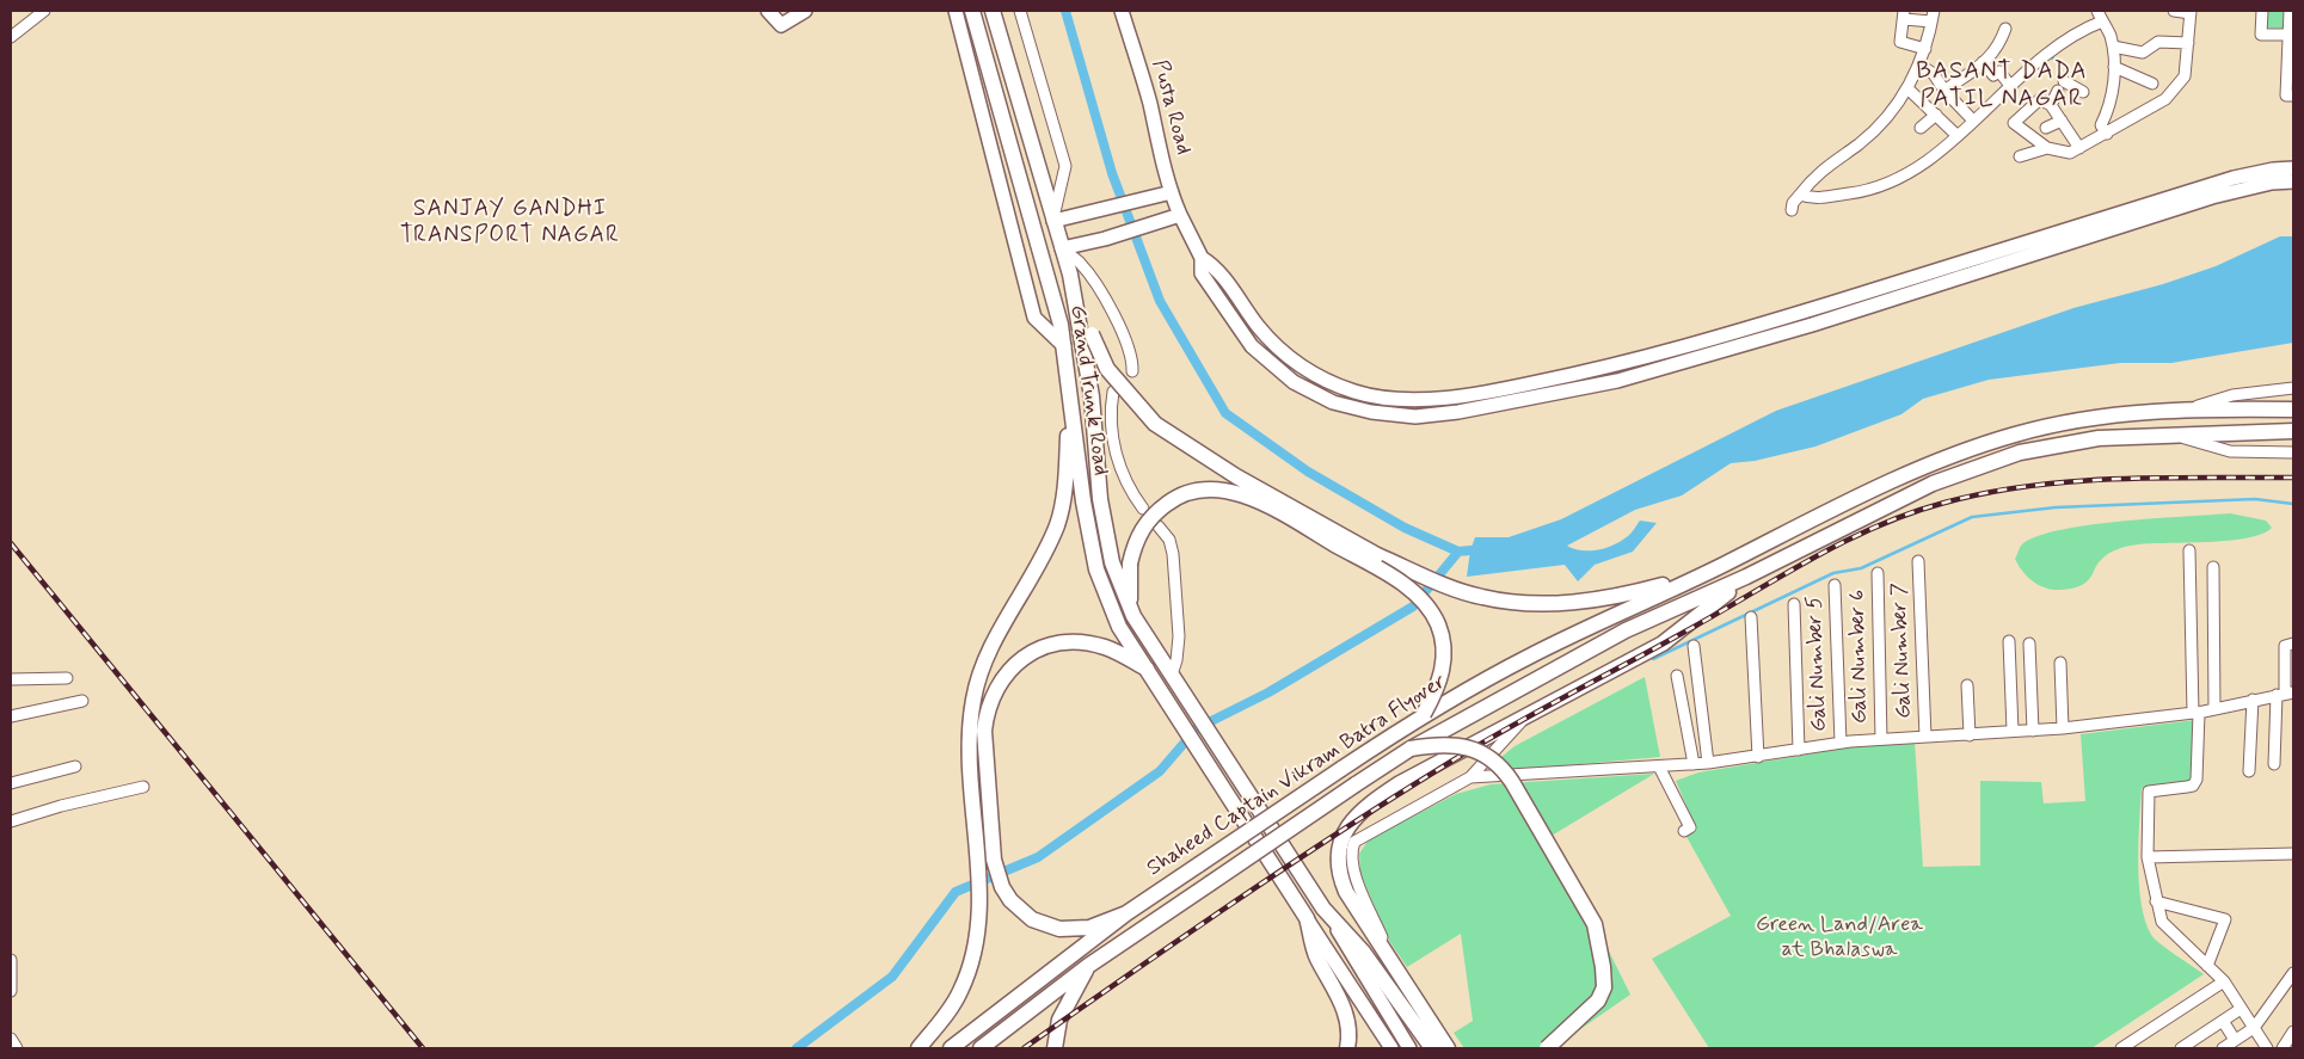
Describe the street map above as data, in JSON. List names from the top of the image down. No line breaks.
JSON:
{"streets":{"highway":["Grand Trunk Road","Shaheed Captain Vikram Batra Flyover"],"main road":["Pusta Road"],"street":["Gali Number 7","Gali Number 6","Gali Number 5"]},"districts":["BASANT DADA PATIL NAGAR","SANJAY GANDHI TRANSPORT NAGAR"],"parks":["Green Land/Area at Bhalaswa"]}
